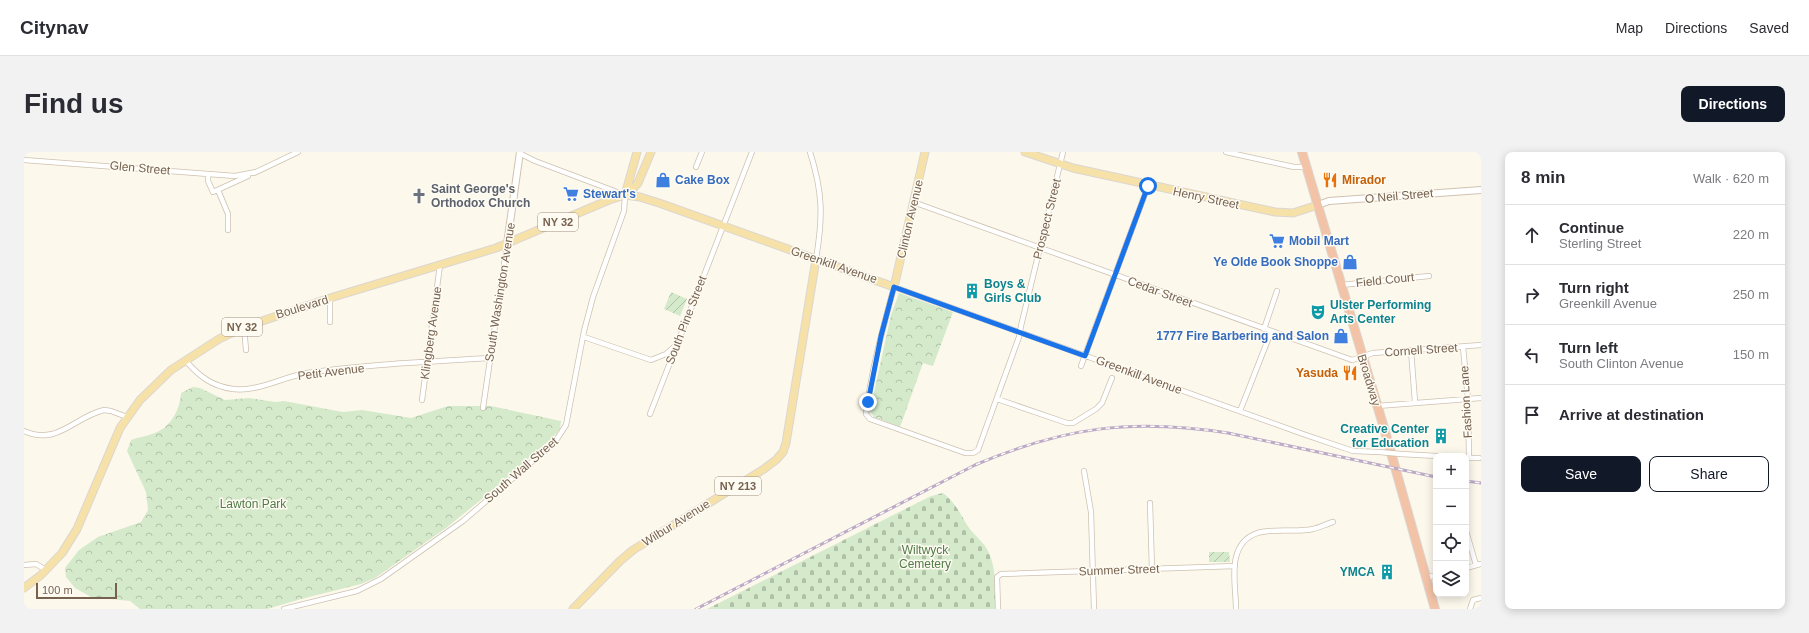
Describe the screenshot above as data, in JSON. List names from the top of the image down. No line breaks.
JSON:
{"streets":{"highway":["Broadway"],"main road":["Henry Street","Clinton Avenue","NY 32","Greenkill Avenue","Boulevard","NY 213","Wilbur Avenue"],"street":["Glen Street","O Neil Street","Prospect Street","Field Court","South Washington Avenue","Cedar Street","South Pine Street","Klingberg Avenue","Cornell Street","Petit Avenue","Fashion Lane","South Wall Street","Summer Street"]},"crossings":[["O Neil Street","Henry Street"],["O Neil Street","Broadway"],["Henry Street","Prospect Street"],["Henry Street","Broadway"],["Clinton Avenue","Prospect Street"],["Clinton Avenue","Greenkill Avenue"],["Clinton Avenue","Cedar Street"],["Prospect Street","Greenkill Avenue"],["Prospect Street","Cedar Street"],["NY 32","Greenkill Avenue"],["NY 32","Boulevard"],["NY 32","South Wall Street"],["Greenkill Avenue","South Washington Avenue"],["Greenkill Avenue","Boulevard"],["Greenkill Avenue","South Pine Street"],["Greenkill Avenue","South Wall Street"],["Greenkill Avenue","Wilbur Avenue"],["Field Court","Broadway"],["South Washington Avenue","Boulevard"],["South Washington Avenue","Petit Avenue"],["Cedar Street","Cornell Street"],["Cedar Street","Broadway"],["Boulevard","Klingberg Avenue"],["Boulevard","Petit Avenue"],["Boulevard","South Wall Street"],["Klingberg Avenue","Petit Avenue"],["Cornell Street","Broadway"],["Cornell Street","Fashion Lane"]],"parks":["Lawton Park","Wiltwyck Cemetery"],"places":{"shop":["Cake Box","Ye Olde Book Shoppe","1777 Fire Barbering and Salon"],"restaurant":["Mirador","Yasuda"],"supermarket":["Stewart's","Mobil Mart"],"church":["Saint George's Orthodox Church"],"building":["Boys & Girls Club","Creative Center for Education","YMCA"],"theatre":["Ulster Performing Arts Center"]},"scale_bar":"100 m","page":{"header":"Citynav","nav":["Map","Directions","Saved"],"buttons":["Directions",["Save","Share"]],"title":"Find us","heading":["8 min","Walk · 620 m"],"list":[["Continue","Sterling Street","220 m"],["Turn right","Greenkill Avenue","250 m"],["Turn left","South Clinton Avenue","150 m"],"Arrive at destination"],"map_buttons":["+","−"],"scale":"100 m"}}
